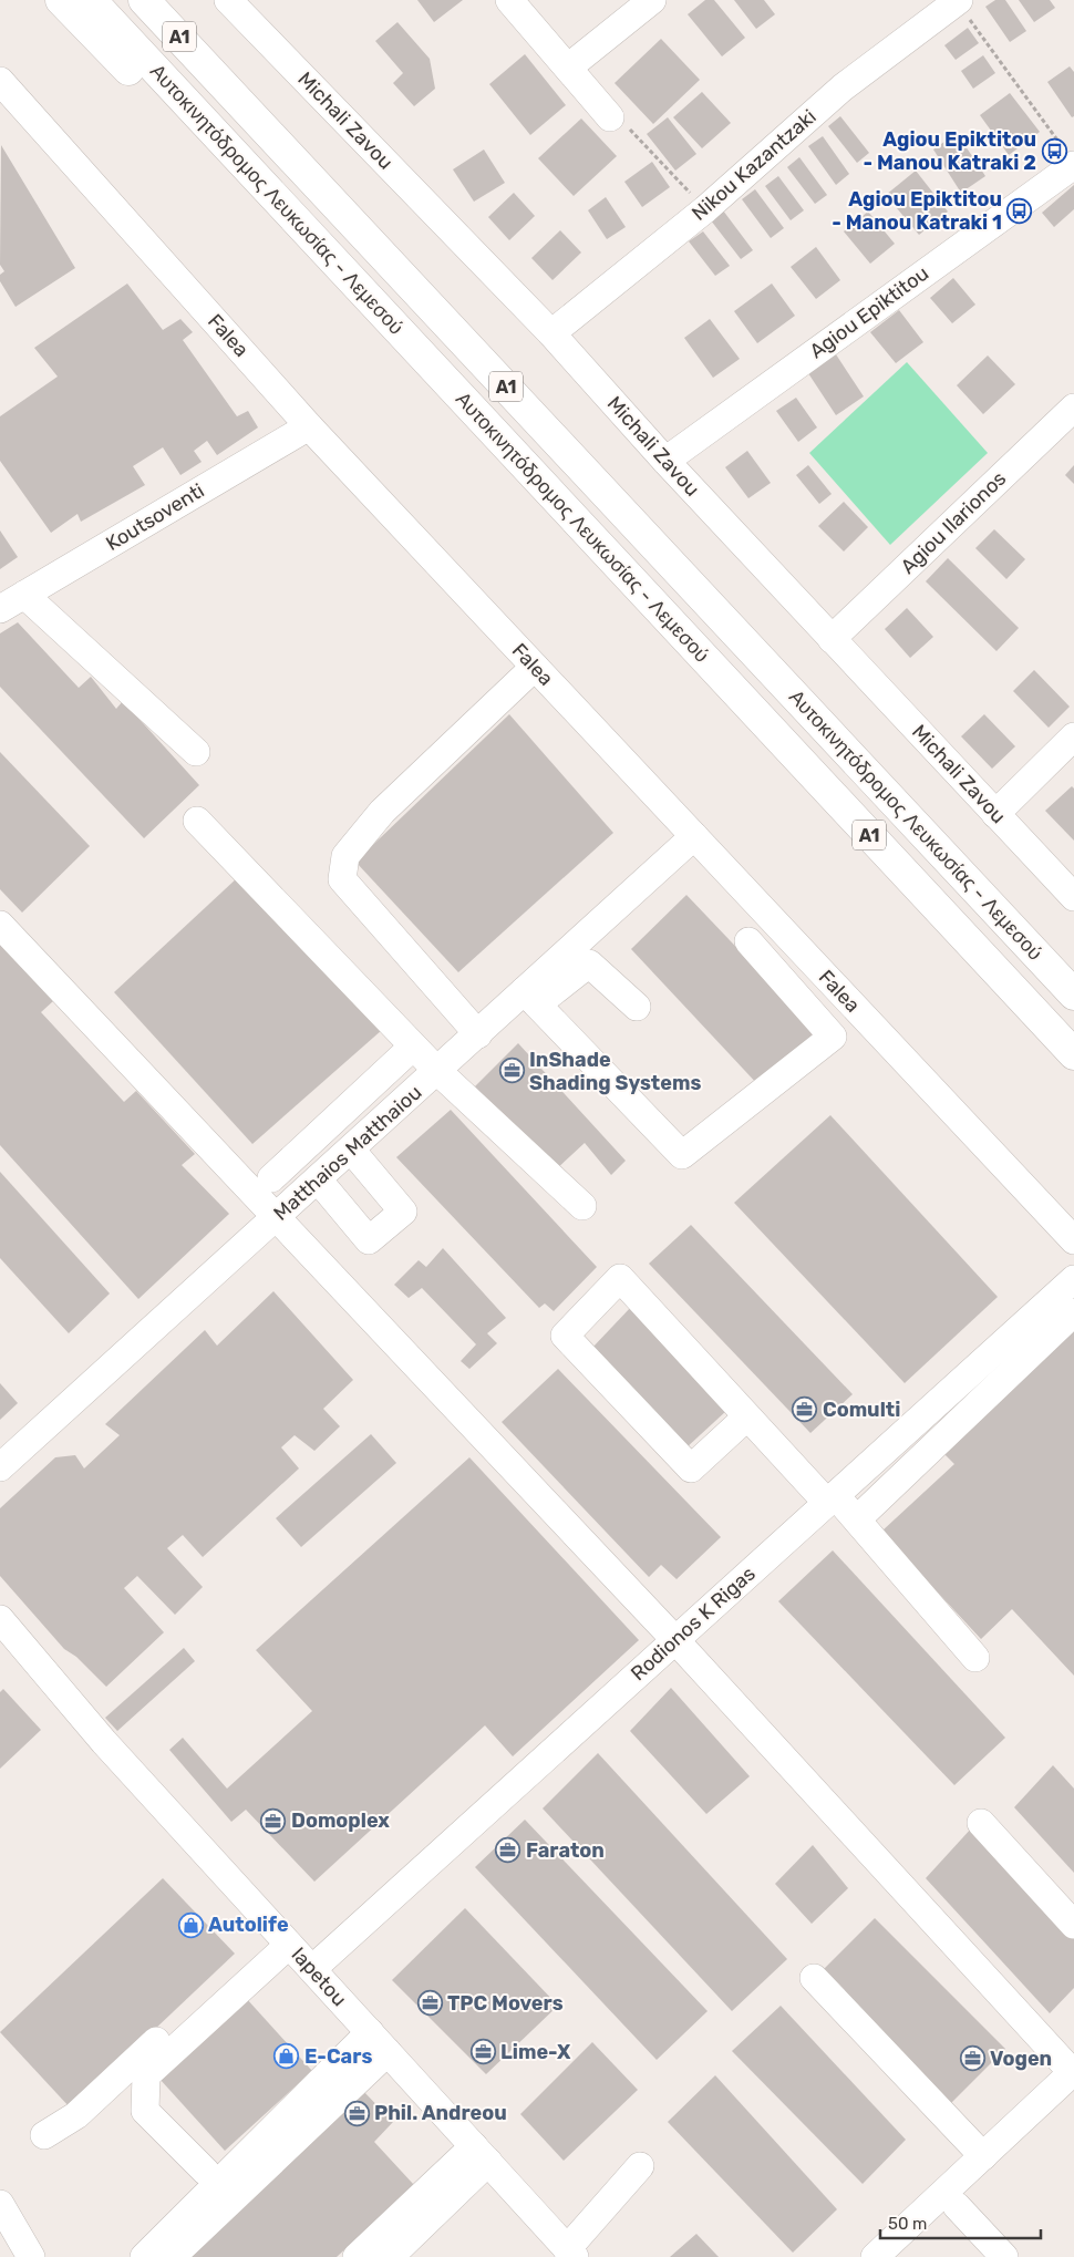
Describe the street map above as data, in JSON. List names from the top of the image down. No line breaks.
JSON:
{"streets":{"highway":["A1","Αυτοκινητόδρομος Λευκωσίας - Λεμεσού"],"street":["Michali Zavou","Nikou Kazantzaki","Agiou Epiktitou","Falea","Koutsoventi","Agiou Ilarionos","Matthaios Matthaiou","Rodionos K Rigas","Iapetou"]},"crossings":[["Michali Zavou","Nikou Kazantzaki"],["Michali Zavou","Agiou Epiktitou"],["Michali Zavou","Agiou Ilarionos"],["Falea","Koutsoventi"],["Falea","Matthaios Matthaiou"],["Rodionos K Rigas","Iapetou"]],"places":{"bus stop":["Agiou Epiktitou - Manou Katraki 2","Agiou Epiktitou - Manou Katraki 1"],"office":["InShade Shading Systems","Comulti","Domoplex","Faraton","TPC Movers","Lime-X","Vogen","Phil. Andreou"],"shop":["Autolife","E-Cars"]},"scale_bar":"50 m"}
